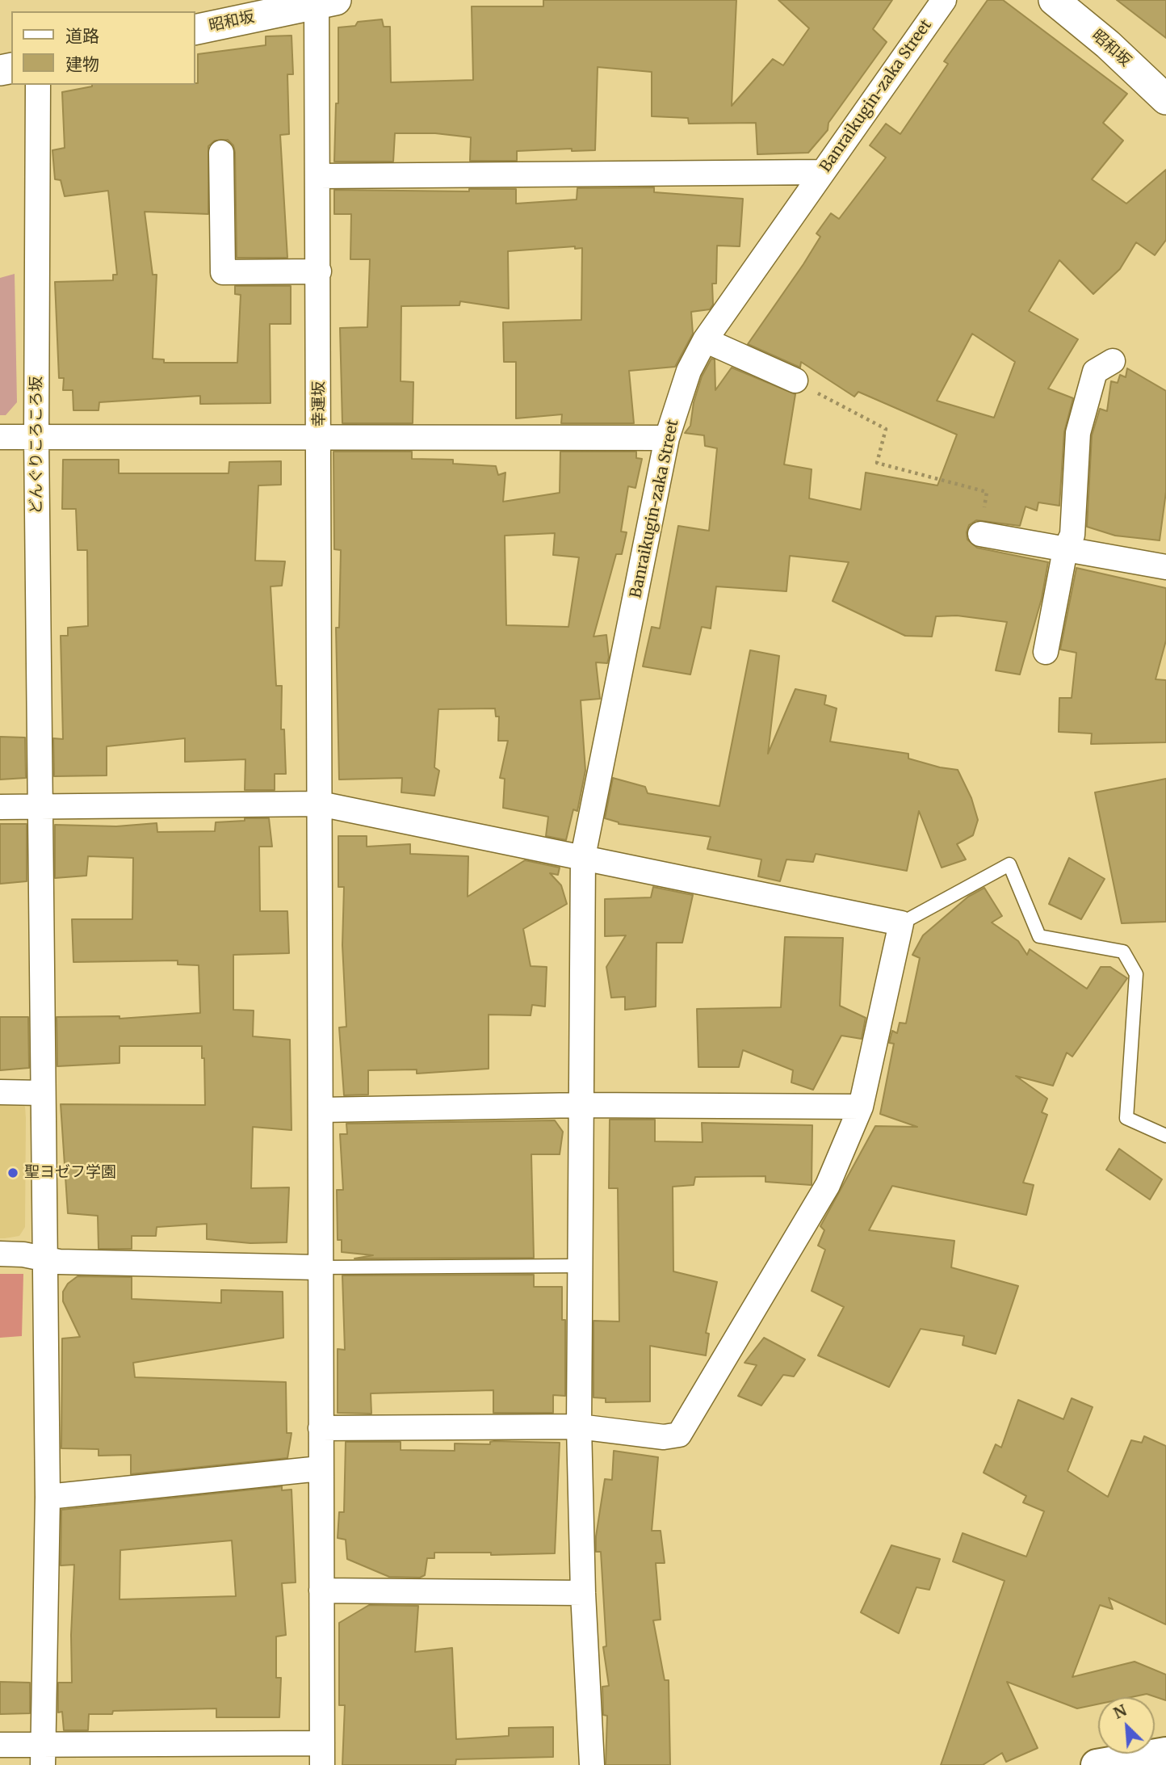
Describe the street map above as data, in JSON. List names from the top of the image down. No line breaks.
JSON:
{"streets":{"street":["昭和坂","Banraikugin-zaka Street","幸運坂","どんぐりころころ坂"]},"crossings":[["昭和坂","幸運坂"]],"places":["聖ヨゼフ学園"],"legend":["道路","建物"],"north":"top left"}
